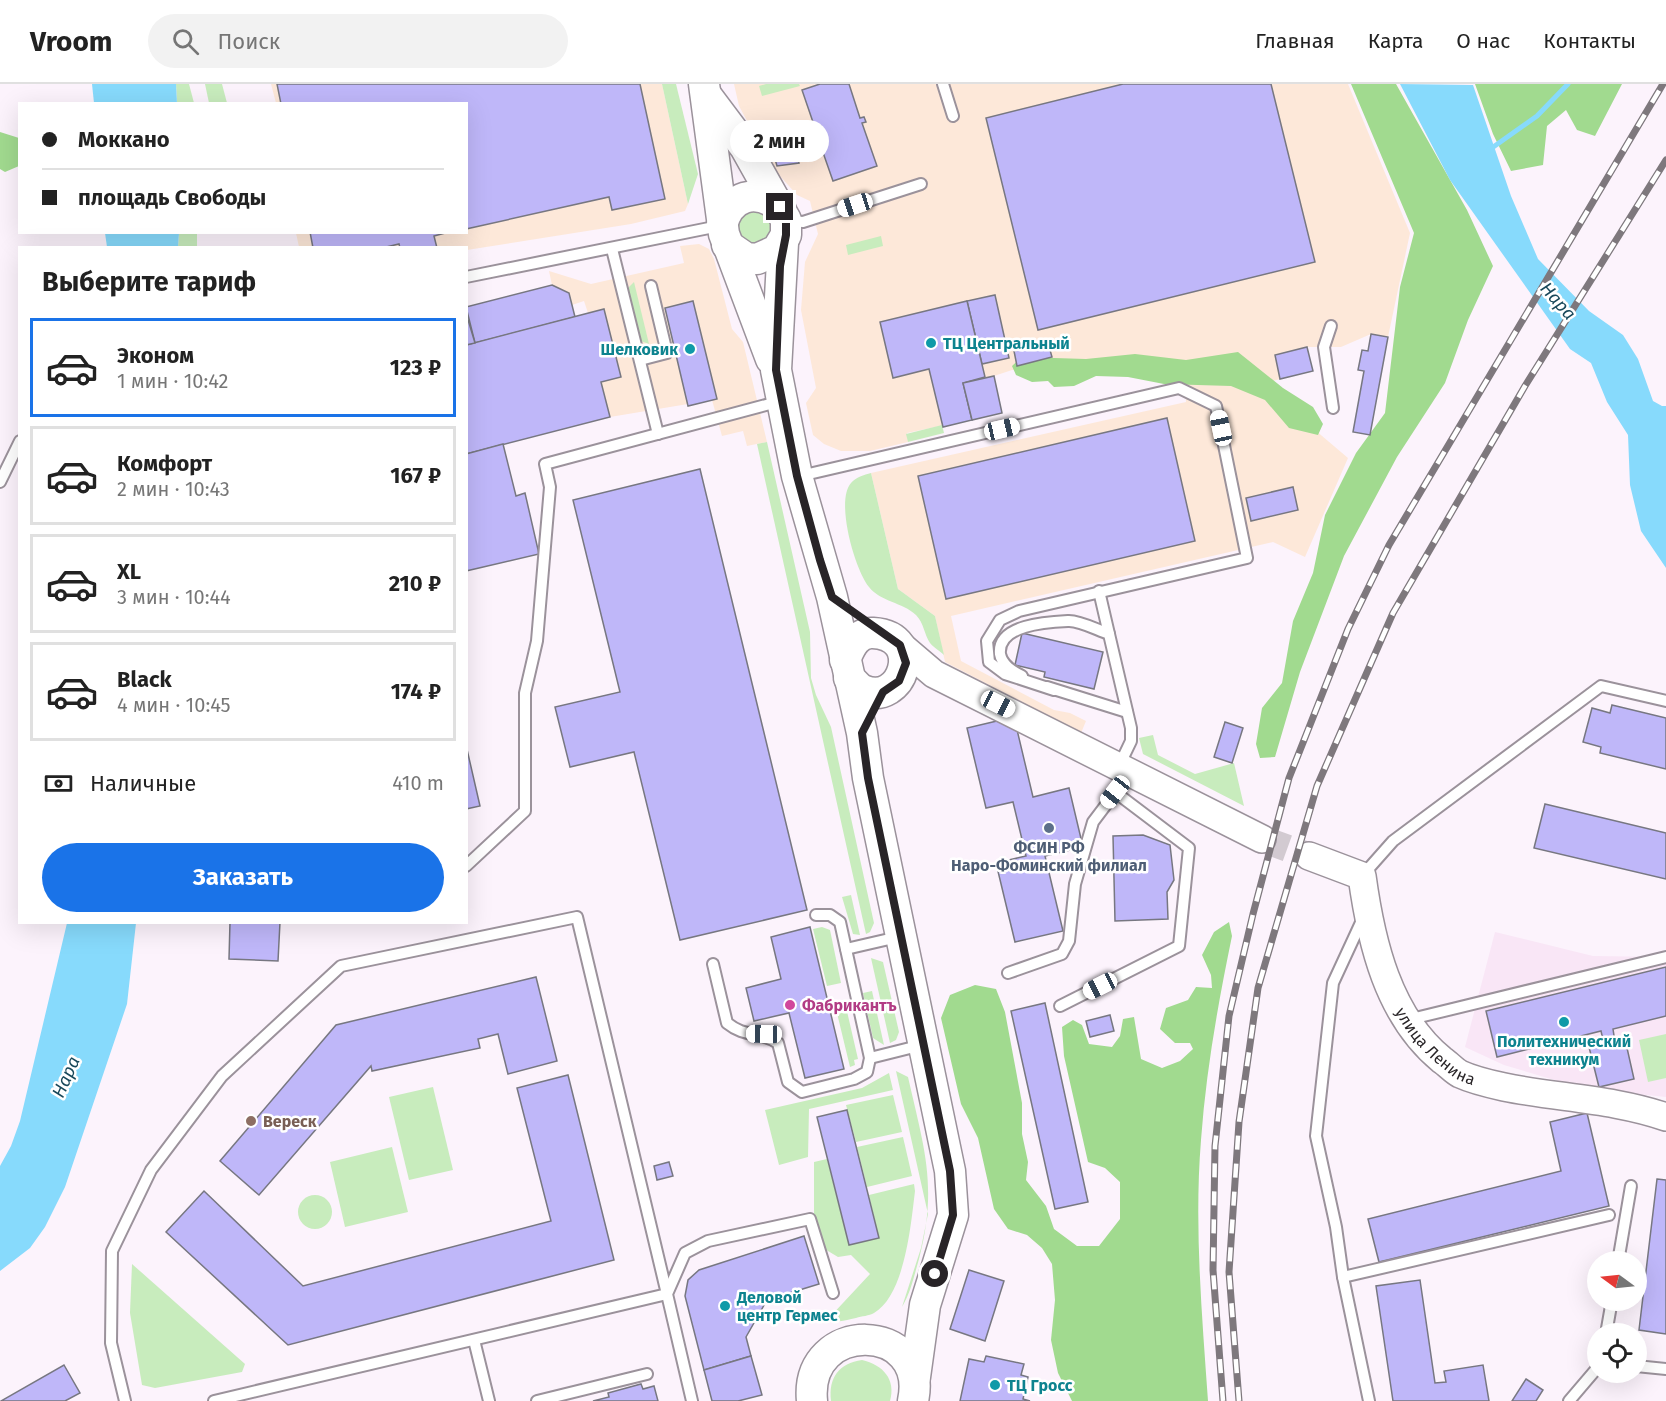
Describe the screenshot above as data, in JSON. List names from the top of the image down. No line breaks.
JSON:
{"streets":{"street":["улица Ленина"]},"water":["Нара"],"places":["ТЦ Центральный","Шелковик","ФСИН РФ Наро-Фоминский филиал","Фабрикантъ","Политехнический техникум","Вереcк","Деловой центр Гермес","ТЦ Гросс"],"north":"left","page":{"header":"Vroom","search":"Поиск","nav":["Главная","Карта","О нас","Контакты"],"banner":["Моккано","площадь Свободы"],"bubble":"2 мин","heading":"Выберите тариф","list":[{"name":"Эконом","note":"1 мин · 10:42","value":"123 ₽"},{"name":"Комфорт","note":"2 мин · 10:43","value":"167 ₽"},{"name":"XL","note":"3 мин · 10:44","value":"210 ₽"},{"name":"Black","note":"4 мин · 10:45","value":"174 ₽"}],"pay":["Наличные","410 m"],"buttons":"Заказать"}}
